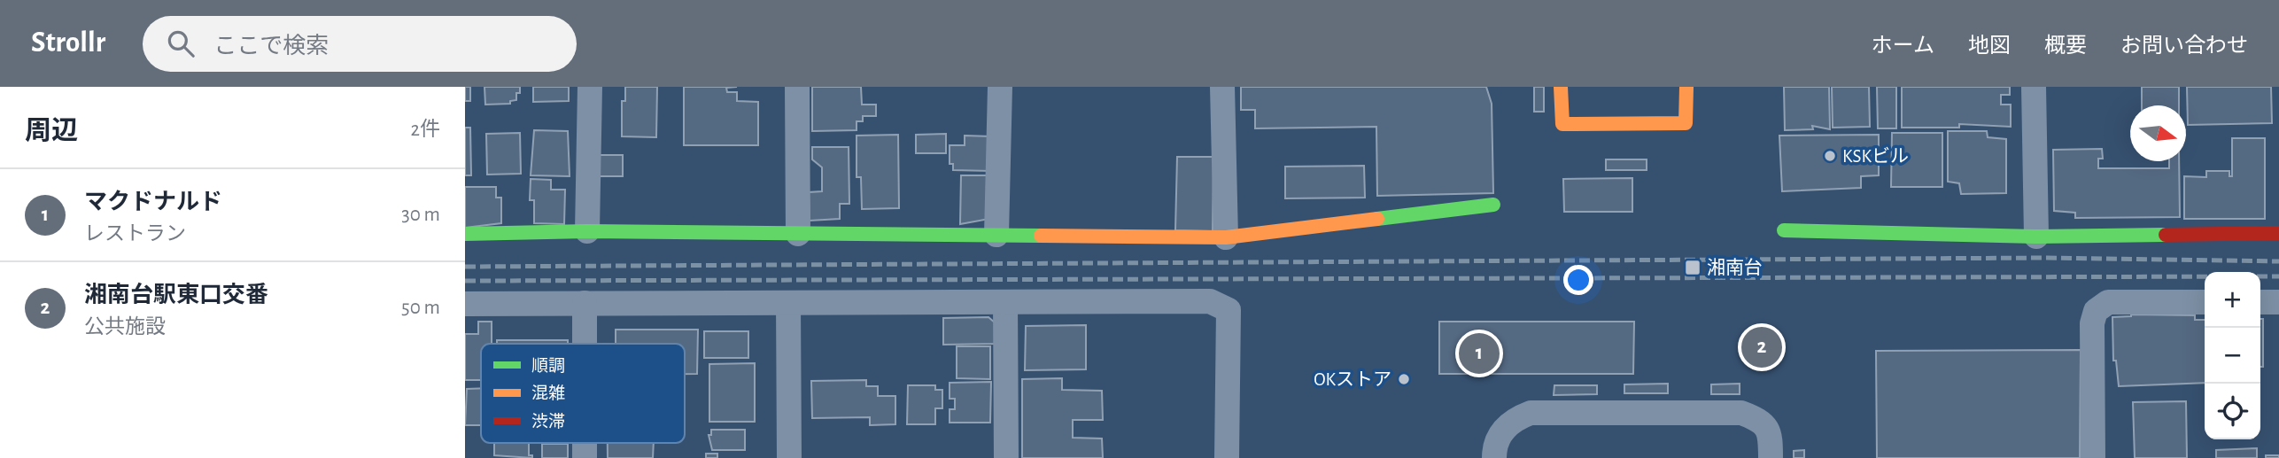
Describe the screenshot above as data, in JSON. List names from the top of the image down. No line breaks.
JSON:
{"places":{"other":["KSKビル","OKストア"],"transit":["湘南台"]},"legend":["順調","混雑","渋滞"],"north":"right","page":{"header":"Strollr","search":"ここで検索","nav":["ホーム","地図","概要","お問い合わせ"],"heading":["周辺","2件"],"list":[{"mark":"1","name":"マクドナルド","note":"レストラン","value":"30 m"},{"mark":"2","name":"湘南台駅東口交番","note":"公共施設","value":"50 m"}],"map_buttons":["+","−"],"pins":["2","1"]}}
